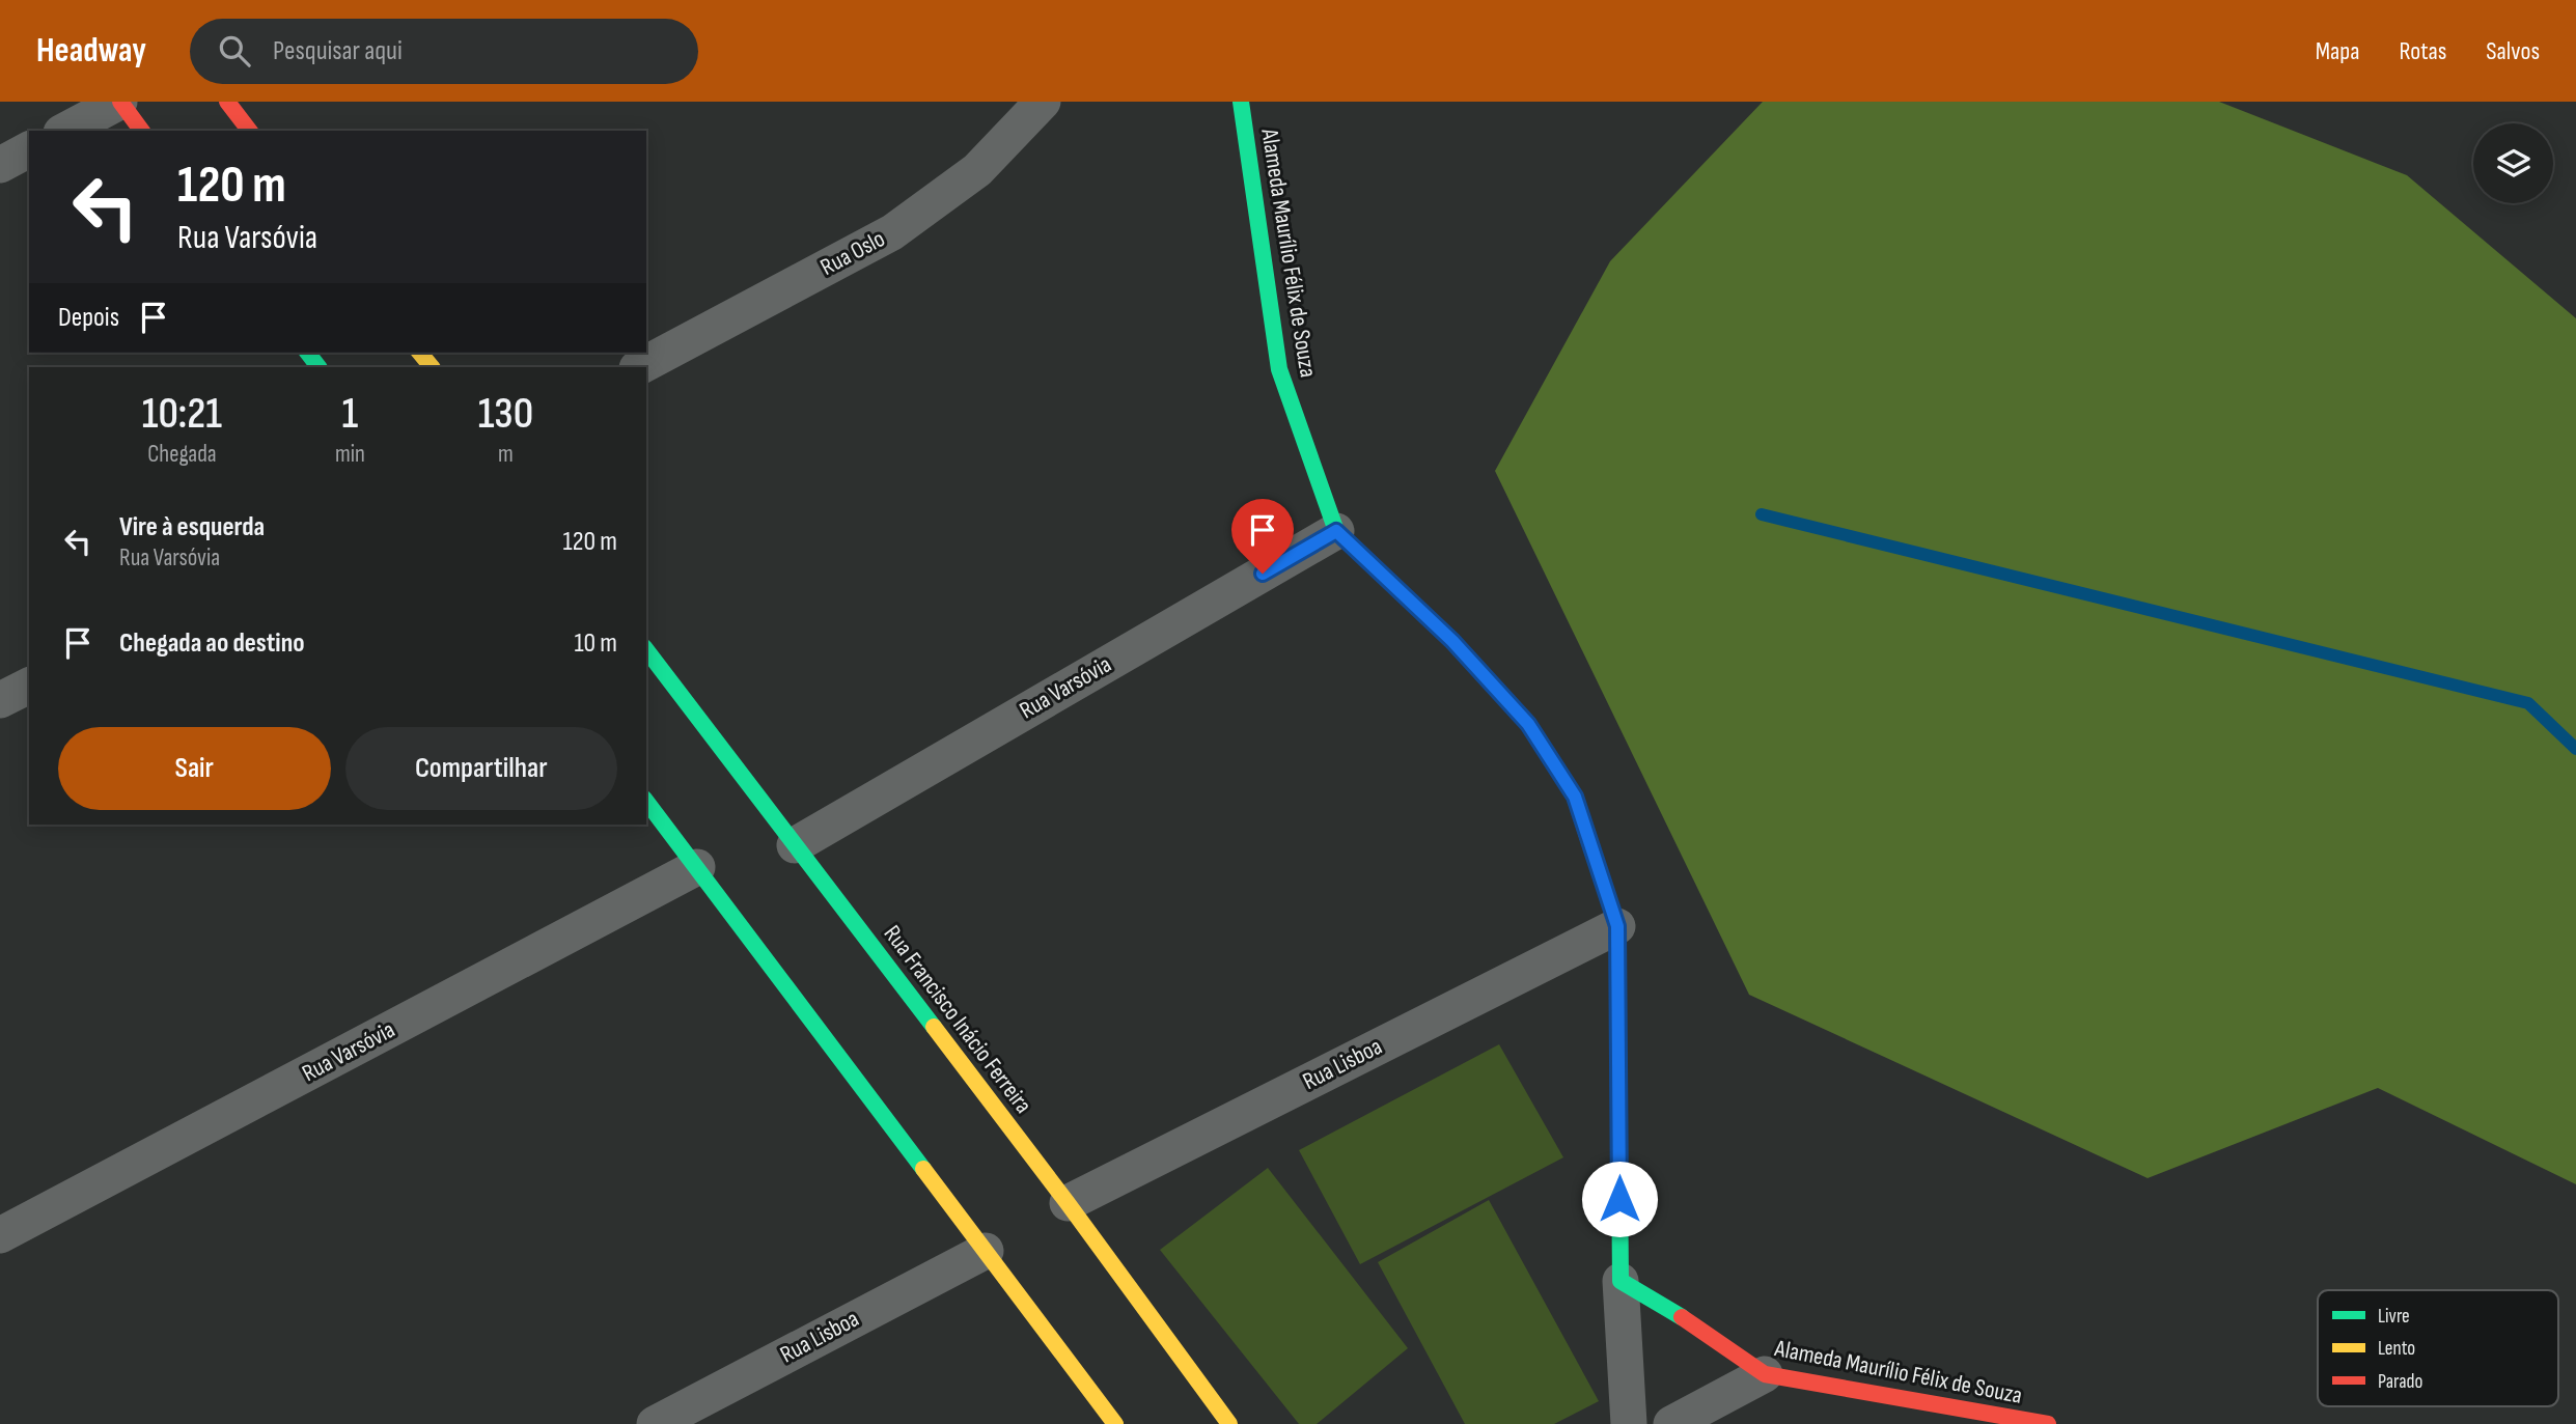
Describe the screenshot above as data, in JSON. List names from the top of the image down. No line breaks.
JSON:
{"streets":{"street":["Rua Oslo","Alameda Maurílio Félix de Souza","Rua Varsóvia","Rua Francisco Inácio Ferreira","Rua Lisboa"]},"crossings":[["Alameda Maurílio Félix de Souza","Rua Varsóvia"],["Alameda Maurílio Félix de Souza","Rua Lisboa"],["Rua Varsóvia","Rua Francisco Inácio Ferreira"],["Rua Francisco Inácio Ferreira","Rua Lisboa"]],"legend":["Livre","Lento","Parado"],"page":{"header":"Headway","search":"Pesquisar aqui","nav":["Mapa","Rotas","Salvos"],"turn":["120 m","Rua Varsóvia"],"then":"Depois","eta":["10:21","Chegada","1","min","130","m"],"list":[{"name":"Vire à esquerda","note":"Rua Varsóvia","value":"120 m"},{"name":"Chegada ao destino","value":"10 m"}],"buttons":["Sair","Compartilhar"]}}
